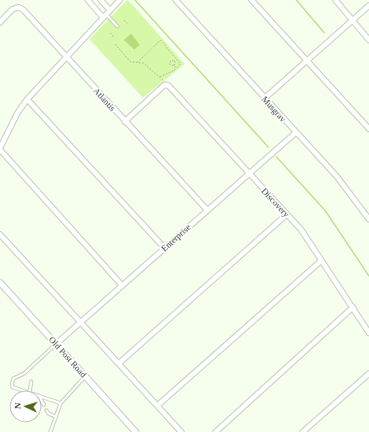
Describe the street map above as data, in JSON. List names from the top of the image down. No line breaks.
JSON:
{"streets":{"street":["Atlantis","Musgrav","Discovery","Enterprise","Old Post Road"]},"crossings":[["Atlantis","Enterprise"],["Musgrav","Enterprise"],["Discovery","Enterprise"],["Enterprise","Old Post Road"]],"north":"left"}
